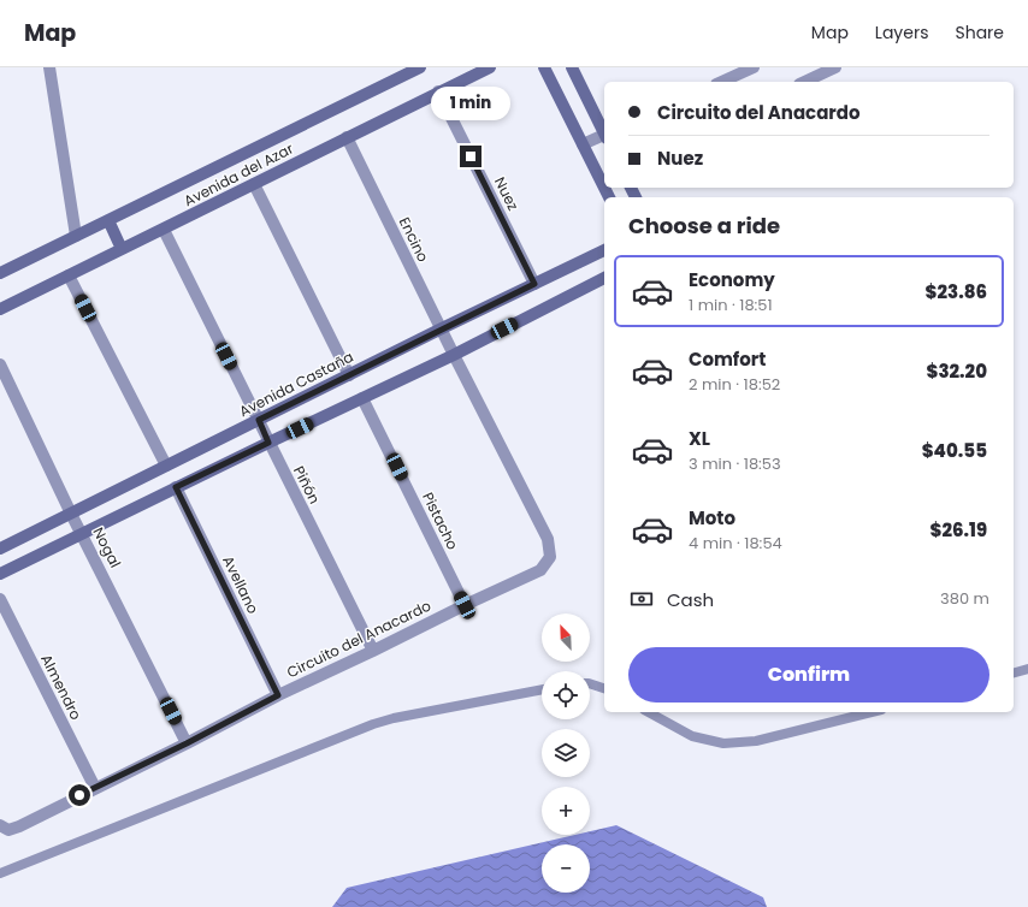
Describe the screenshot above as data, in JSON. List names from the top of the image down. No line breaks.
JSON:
{"streets":{"street":["Avenida del Azar","Nuez","Encino","Avenida Castaña","Piñón","Pistacho","Nogal","Avellano","Circuito del Anacardo","Almendro"]},"crossings":[["Avenida del Azar","Nuez"],["Avenida del Azar","Encino"],["Avenida del Azar","Piñón"],["Nuez","Avenida Castaña"],["Encino","Avenida Castaña"],["Encino","Circuito del Anacardo"],["Avenida Castaña","Piñón"],["Avenida Castaña","Nogal"],["Piñón","Circuito del Anacardo"],["Pistacho","Circuito del Anacardo"],["Nogal","Circuito del Anacardo"],["Avellano","Circuito del Anacardo"],["Circuito del Anacardo","Almendro"]],"north":"top left","page":{"header":"Map","nav":["Map","Layers","Share"],"banner":["Circuito del Anacardo","Nuez"],"bubble":"1 min","heading":"Choose a ride","list":[{"name":"Economy","note":"1 min · 18:51","value":"$23.86"},{"name":"Comfort","note":"2 min · 18:52","value":"$32.20"},{"name":"XL","note":"3 min · 18:53","value":"$40.55"},{"name":"Moto","note":"4 min · 18:54","value":"$26.19"}],"pay":["Cash","380 m"],"map_buttons":["+","−"],"buttons":"Confirm"}}
